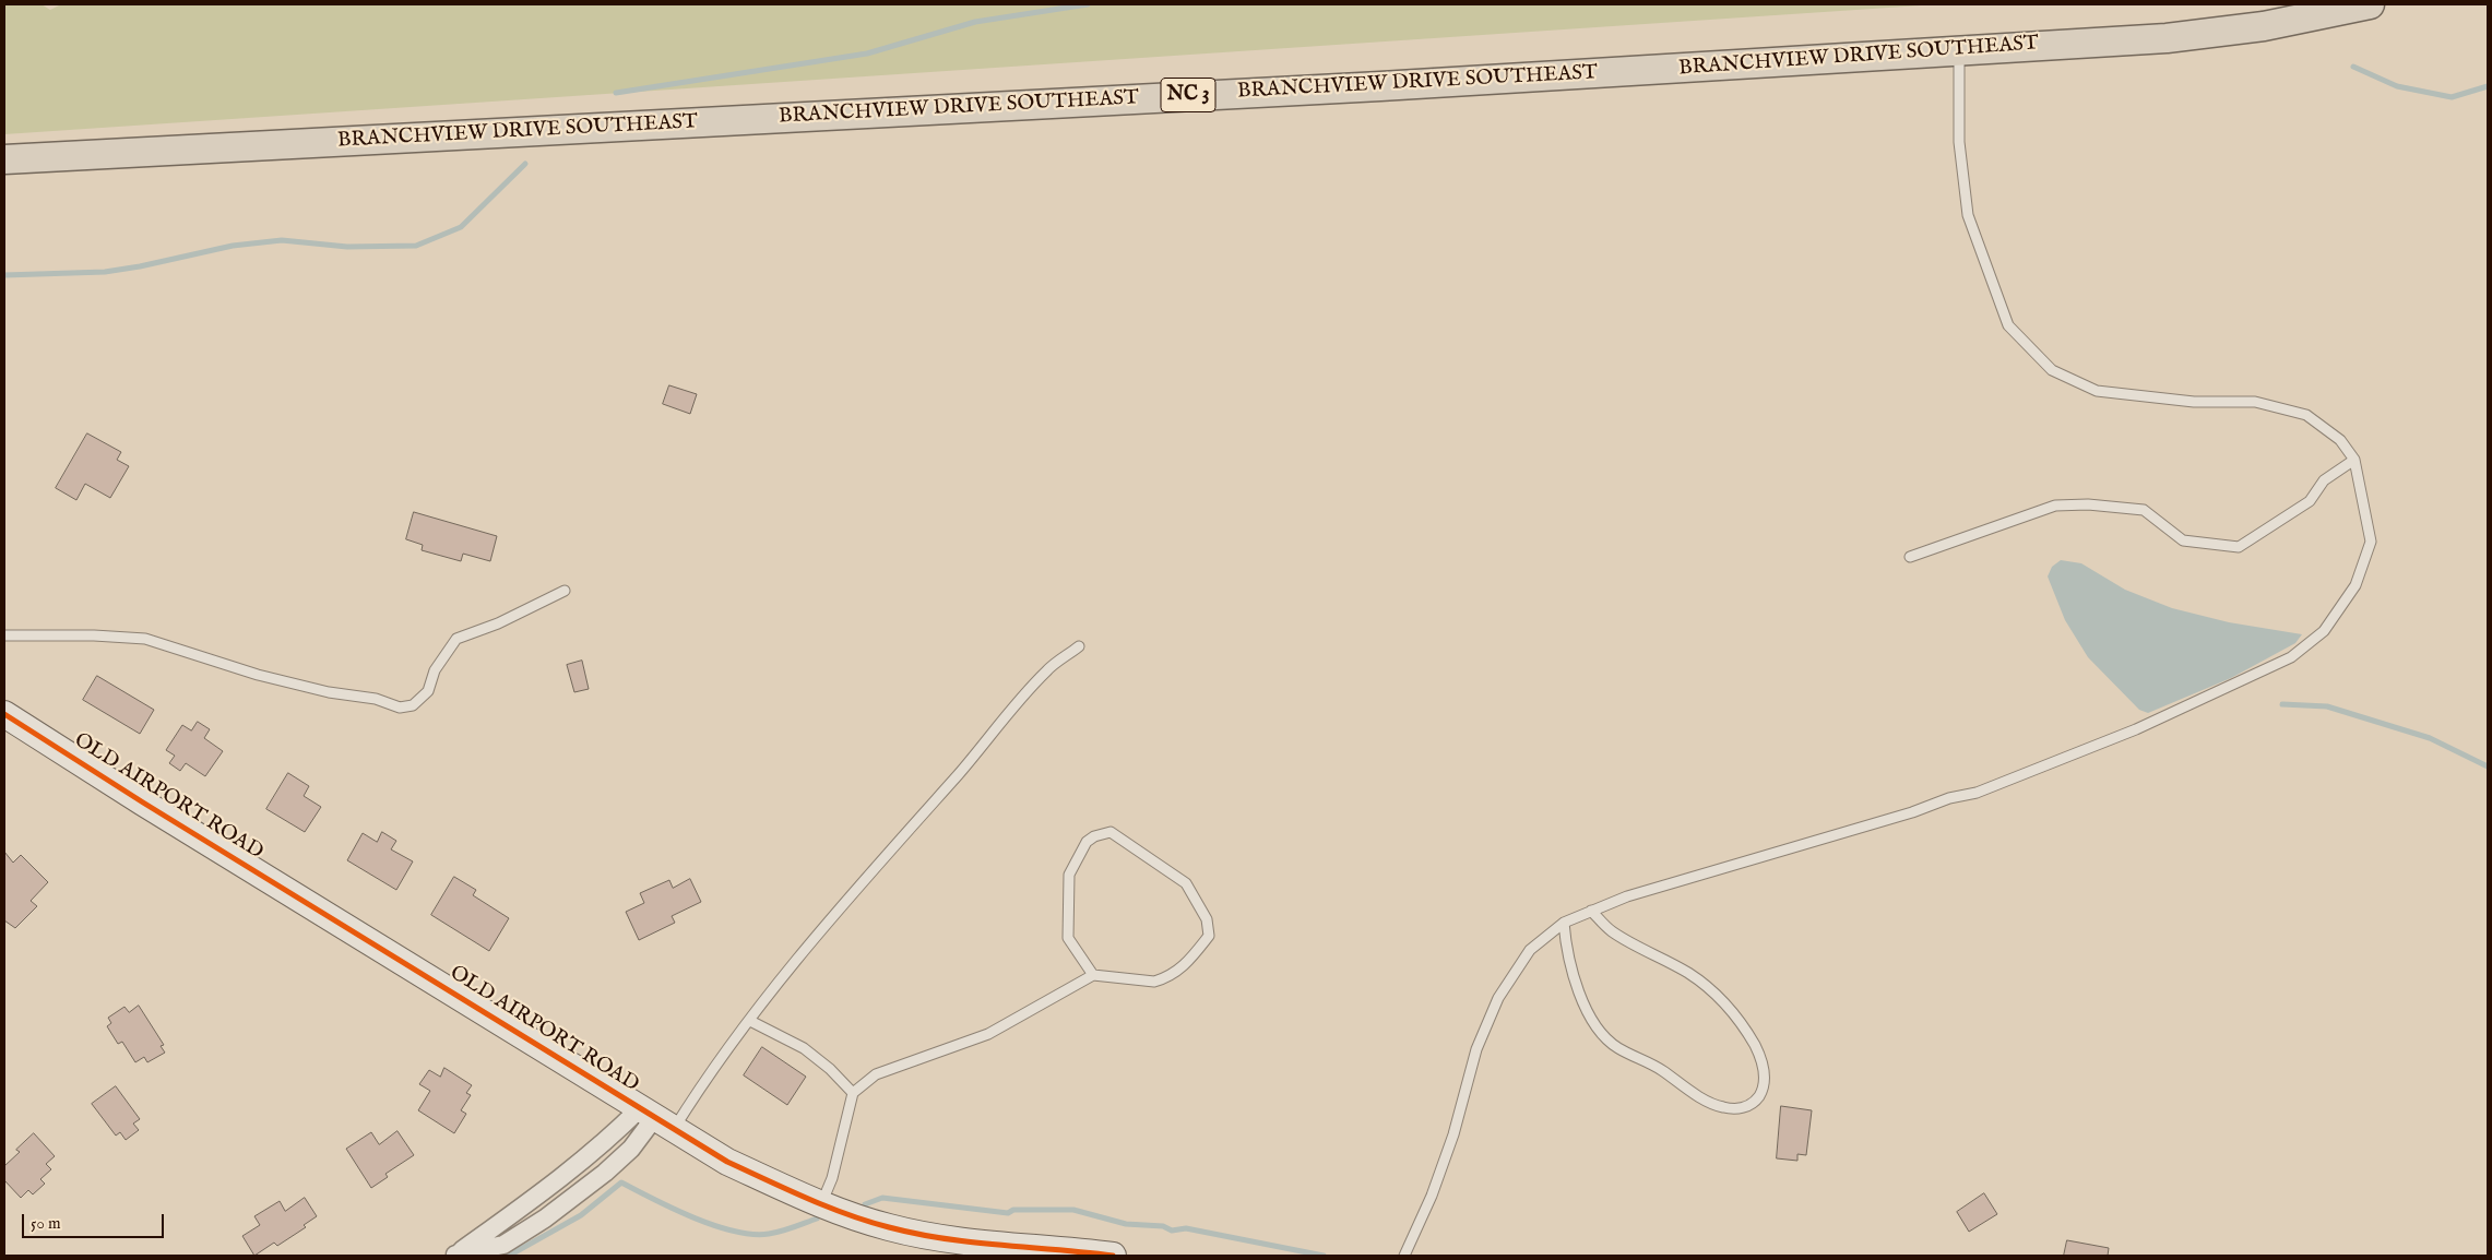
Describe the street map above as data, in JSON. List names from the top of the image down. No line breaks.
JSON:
{"streets":{"main road":["BRANCHVIEW DRIVE SOUTHEAST","NC 3"],"street":["OLD AIRPORT ROAD"]},"scale_bar":"50 m"}
